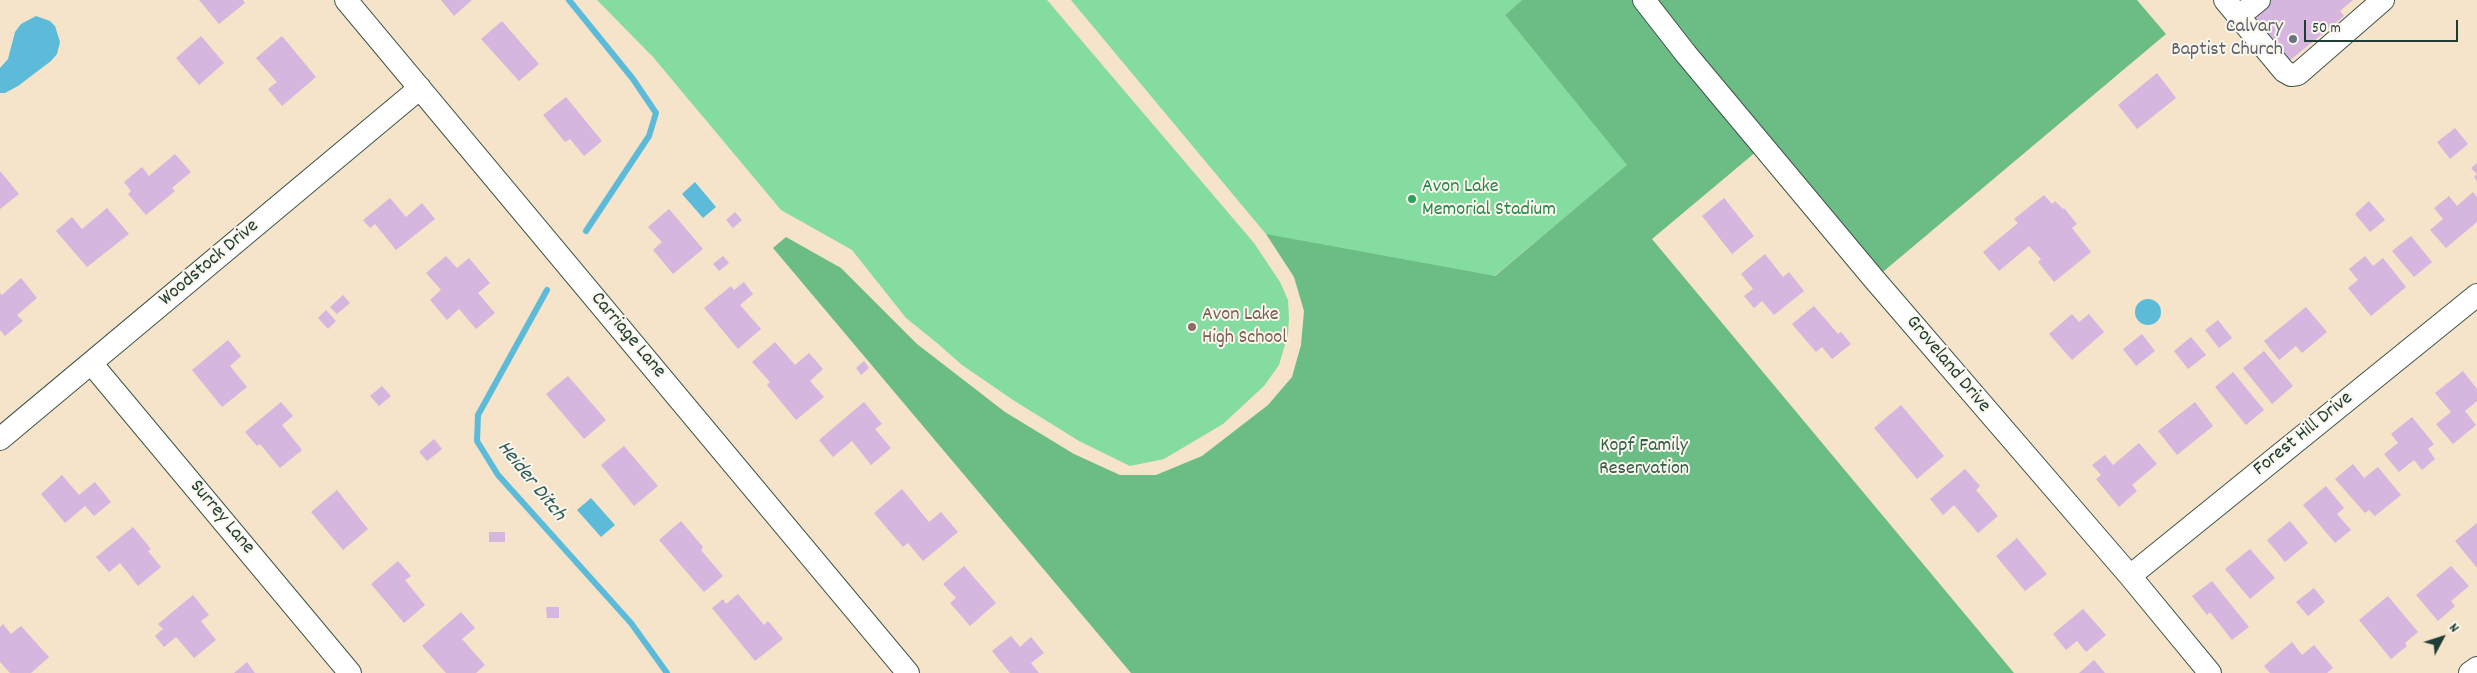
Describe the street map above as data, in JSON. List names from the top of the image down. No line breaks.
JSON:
{"streets":{"street":["Woodstock Drive","Carriage Lane","Groveland Drive","Forest Hill Drive","Surrey Lane"]},"crossings":[["Woodstock Drive","Carriage Lane"],["Woodstock Drive","Surrey Lane"],["Groveland Drive","Forest Hill Drive"]],"water":["Heider Ditch"],"parks":["Kopf Family Reservation"],"places":["Calvary Baptist Church","Avon Lake Memorial Stadium","Avon Lake High School"],"scale_bar":"50 m","north":"top right"}
